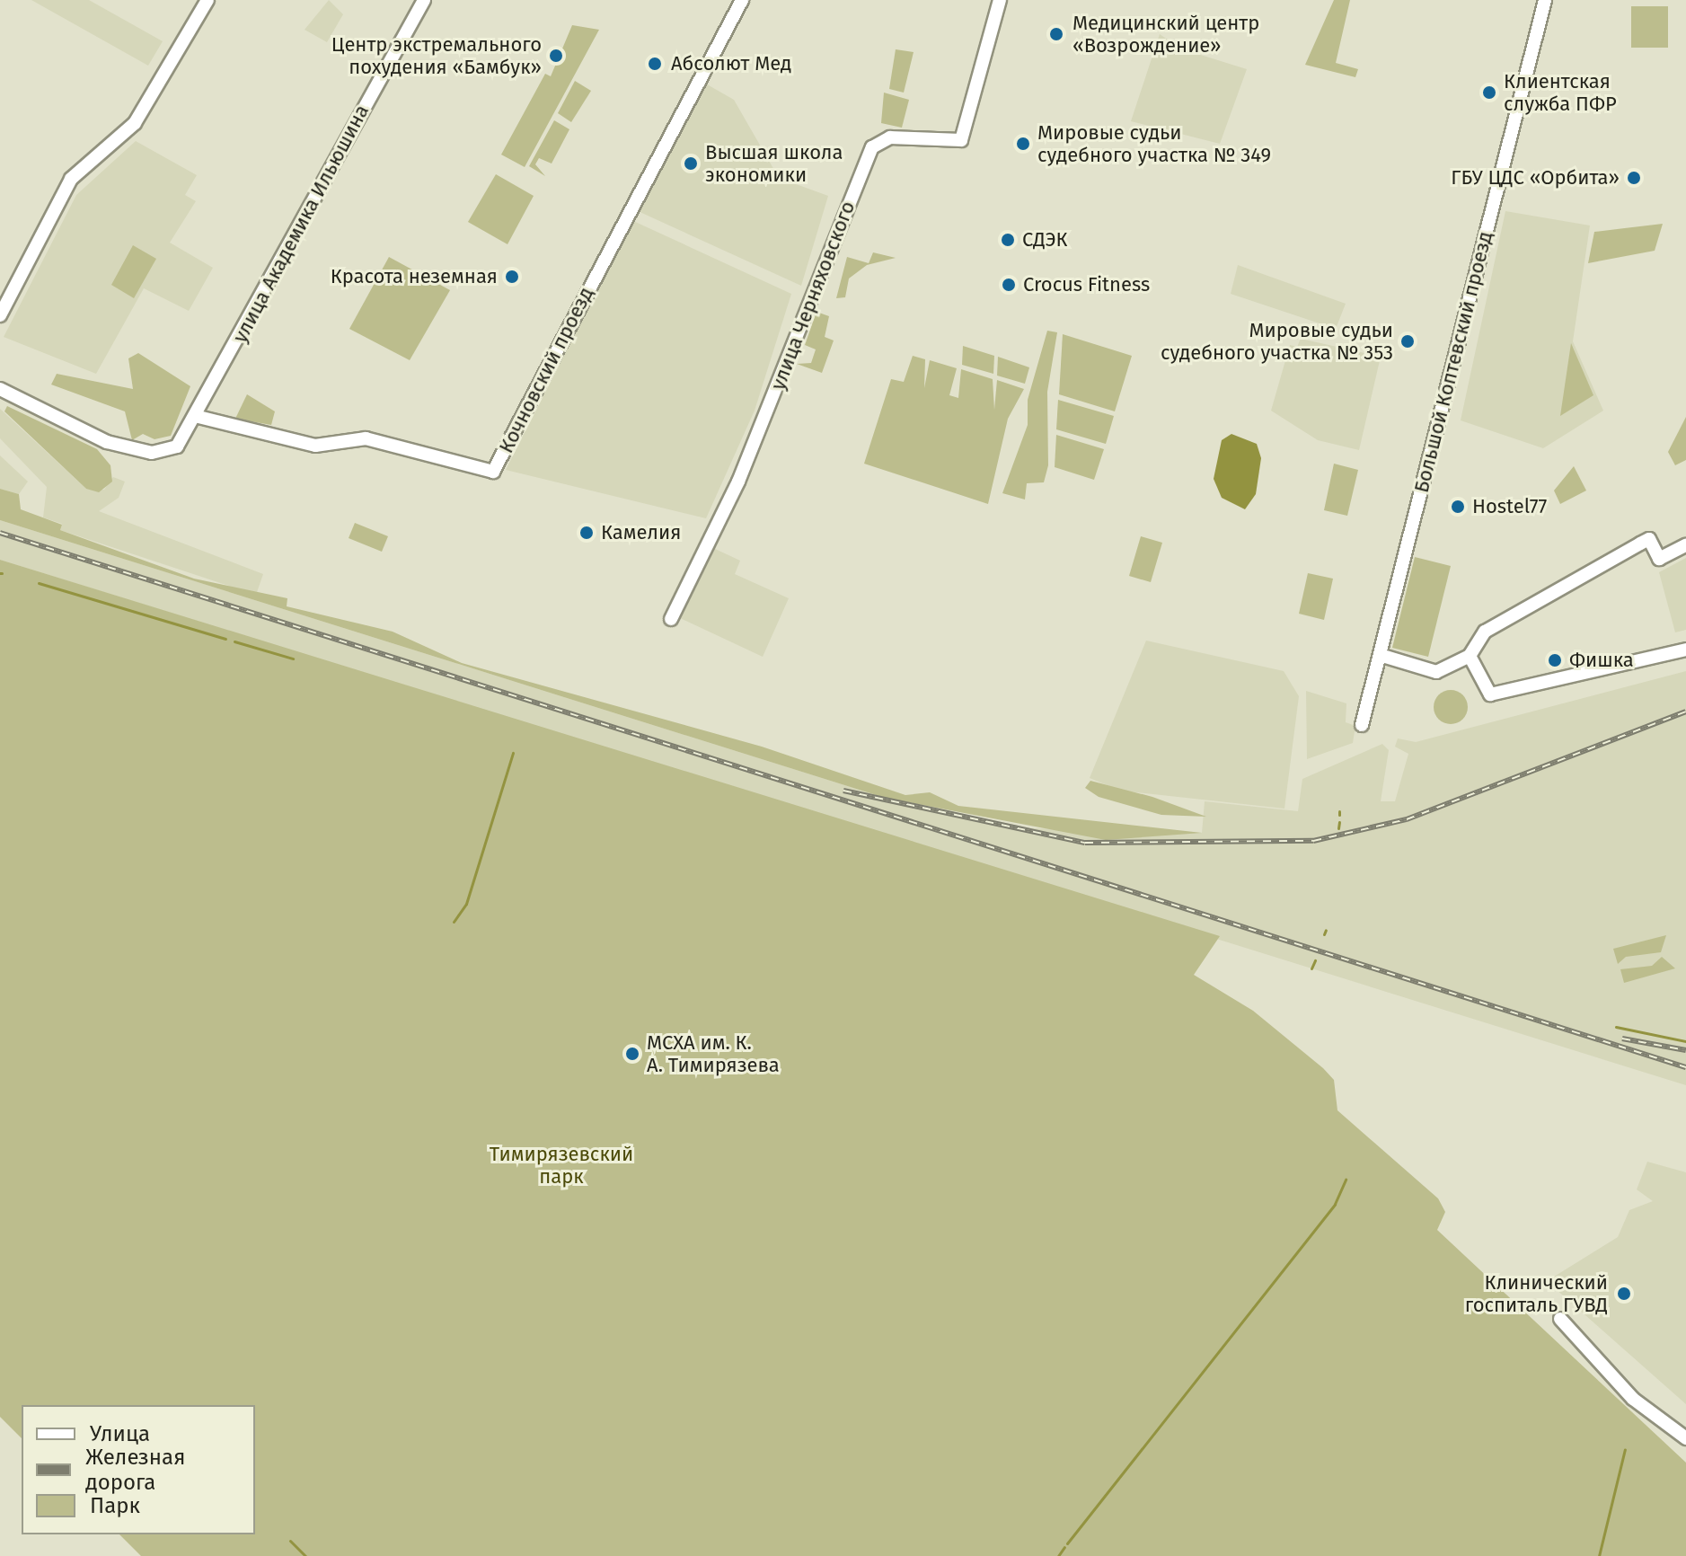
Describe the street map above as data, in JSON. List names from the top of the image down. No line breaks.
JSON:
{"streets":{"street":["улица Академика Ильюшина","улица Черняховского","Большой Коптевский проезд","Кочновский проезд"]},"crossings":[["улица Академика Ильюшина","Кочновский проезд"]],"parks":["Тимирязевский парк"],"places":["Медицинский центр «Возрождение»","Центр экстремального похудения «Бамбук»","Абсолют Мед","Клиентская служба ПФР","Мировые судьи судебного участка № 349","Высшая школа экономики","ГБУ ЦДС «Орбита»","СДЭК","Красота неземная","Crocus Fitness","Мировые судьи судебного участка № 353","Hostel77","Камелия","Фишка","МСХА им. К. А. Тимирязева","Клинический госпиталь ГУВД"],"legend":["Улица","Железная дорога","Парк"]}
